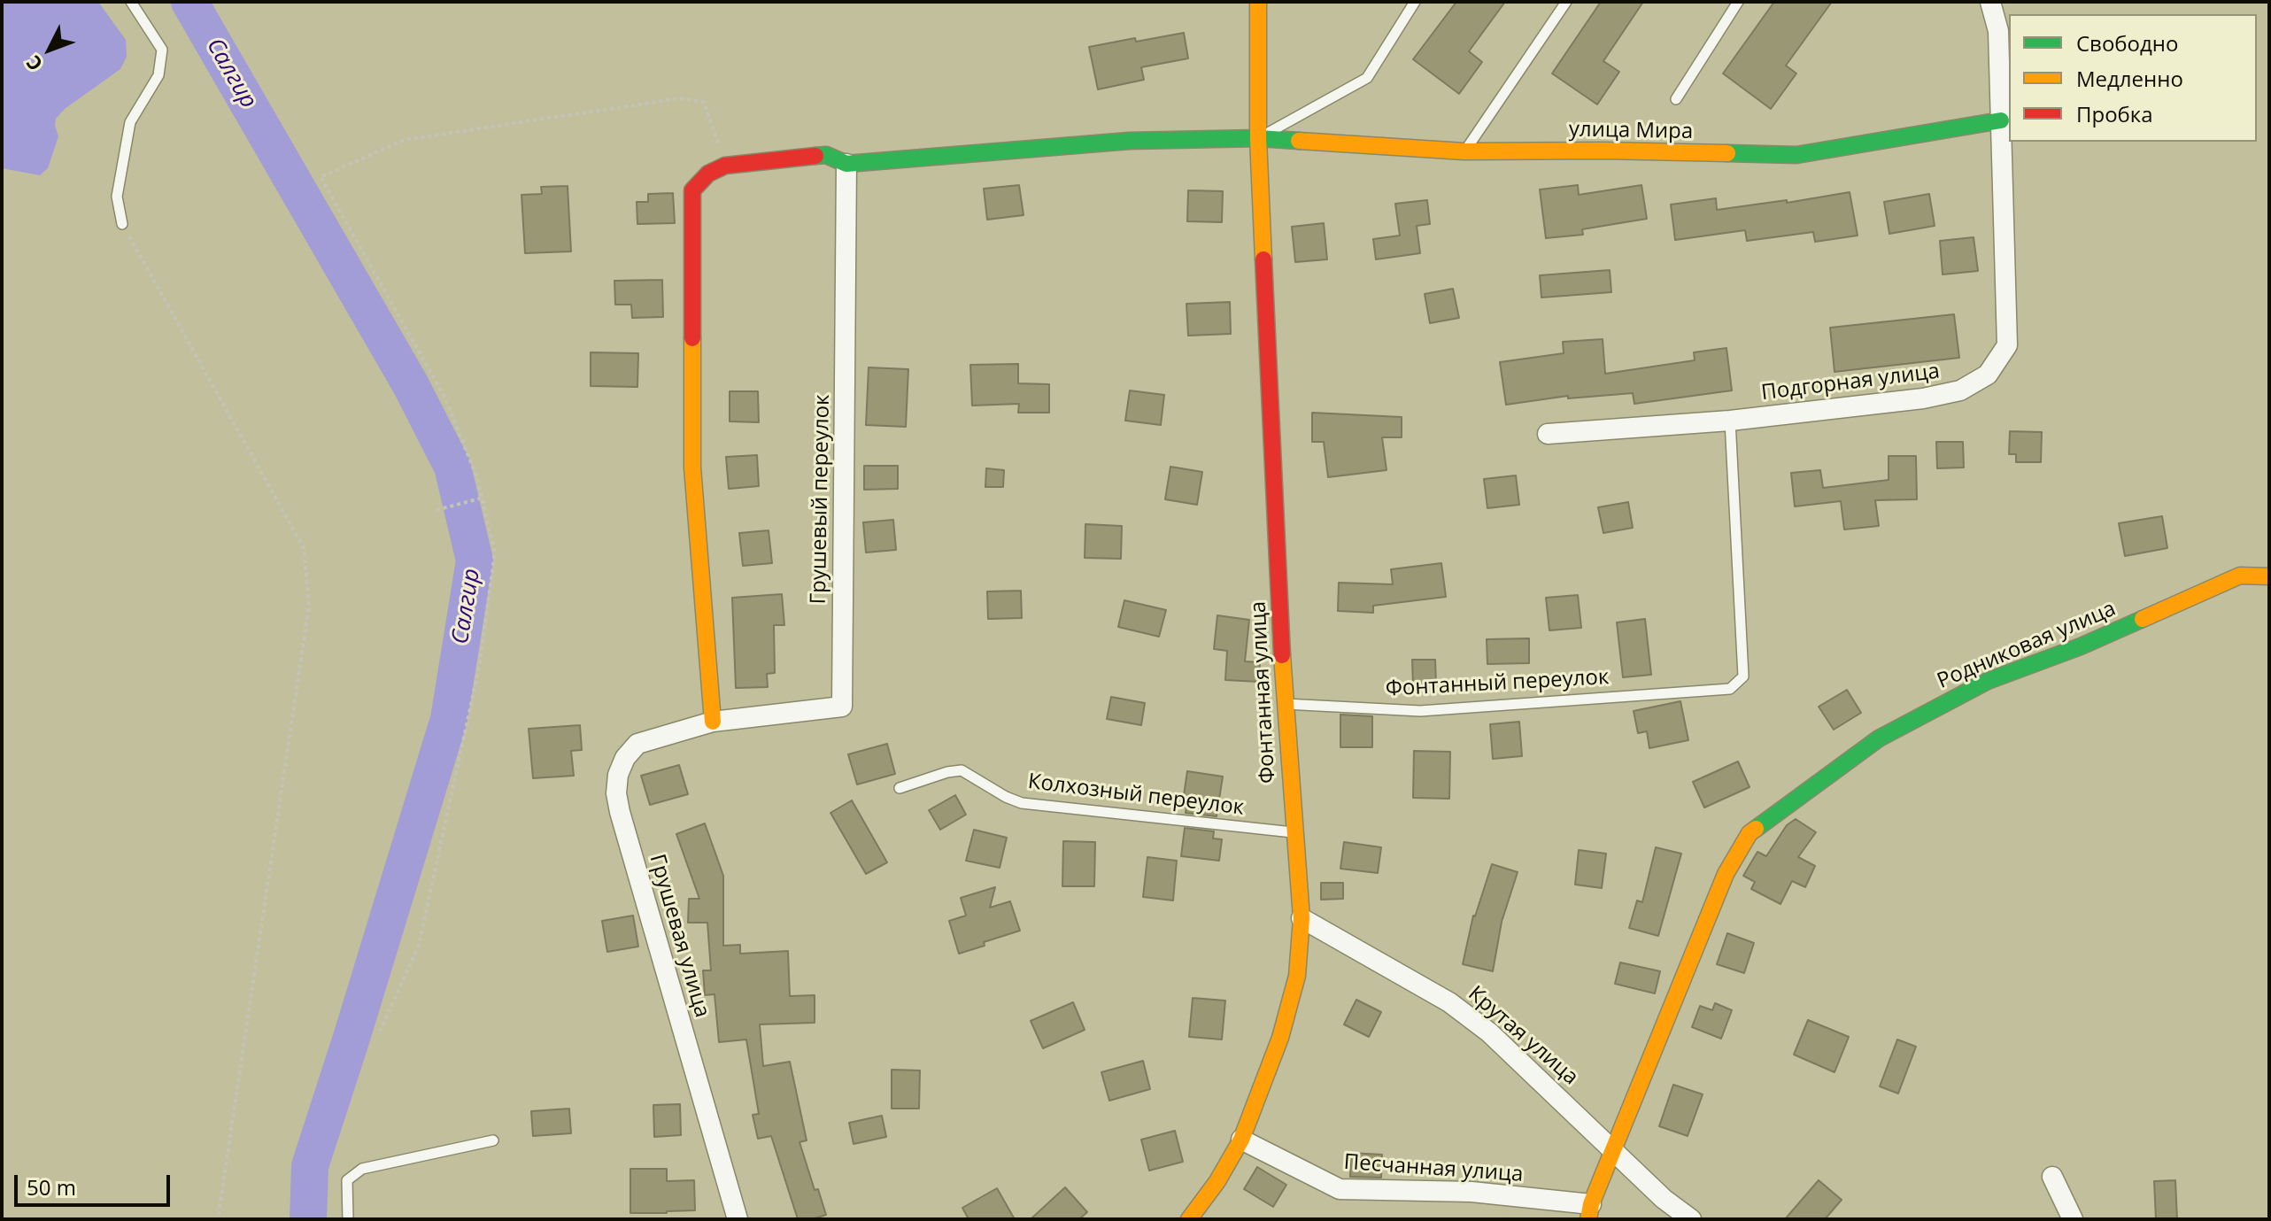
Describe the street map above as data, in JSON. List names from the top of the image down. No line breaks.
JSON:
{"streets":{"street":["улица Мира","Подгорная улица","Грушевый переулок","Родниковая улица","Фонтанная улица","Грушевая улица","Крутая улица","Песчанная улица"],"lane":["Фонтанный переулок","Колхозный переулок"]},"crossings":[["улица Мира","Подгорная улица"],["улица Мира","Грушевый переулок"],["улица Мира","Фонтанная улица"],["Подгорная улица","Фонтанный переулок"],["Грушевый переулок","Грушевая улица"],["Родниковая улица","Крутая улица"],["Родниковая улица","Песчанная улица"],["Фонтанный переулок","Фонтанная улица"],["Фонтанная улица","Колхозный переулок"],["Фонтанная улица","Крутая улица"],["Фонтанная улица","Песчанная улица"],["Крутая улица","Песчанная улица"]],"water":["Салгир"],"legend":["Свободно","Медленно","Пробка"],"scale_bar":"50 m","north":"bottom left"}
